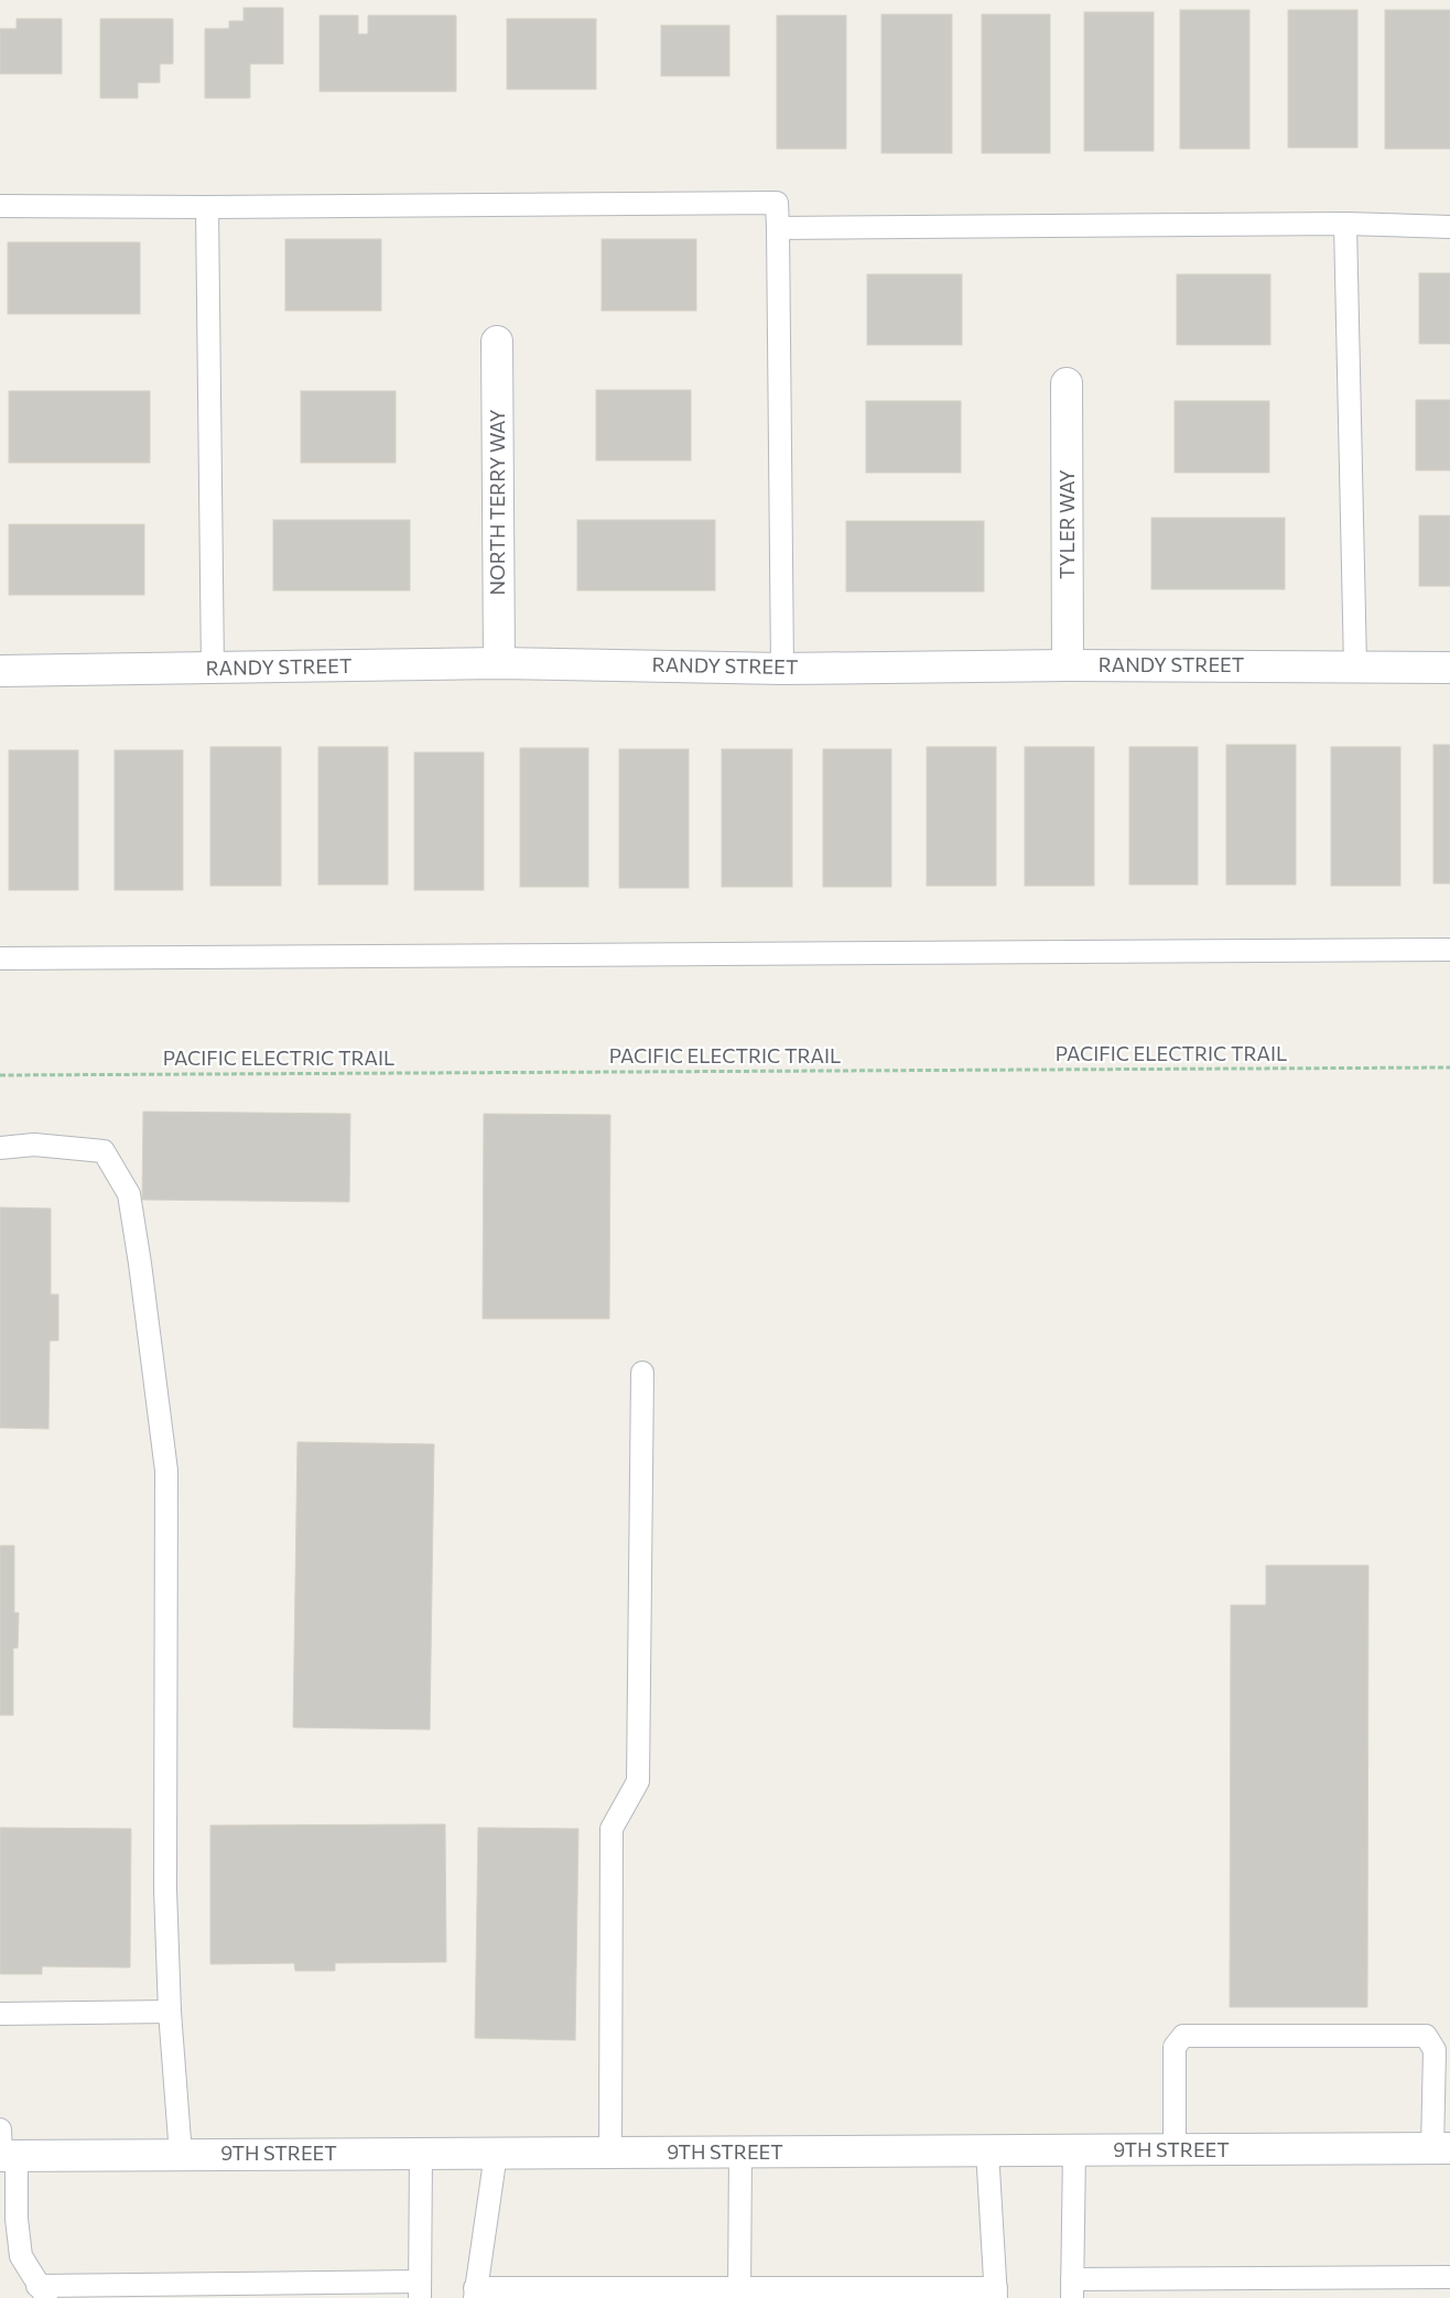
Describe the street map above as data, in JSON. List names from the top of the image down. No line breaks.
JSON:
{"streets":{"street":["NORTH TERRY WAY","TYLER WAY","RANDY STREET","9TH STREET"],"path":["PACIFIC ELECTRIC TRAIL"]},"crossings":[["NORTH TERRY WAY","RANDY STREET"],["TYLER WAY","RANDY STREET"]]}
